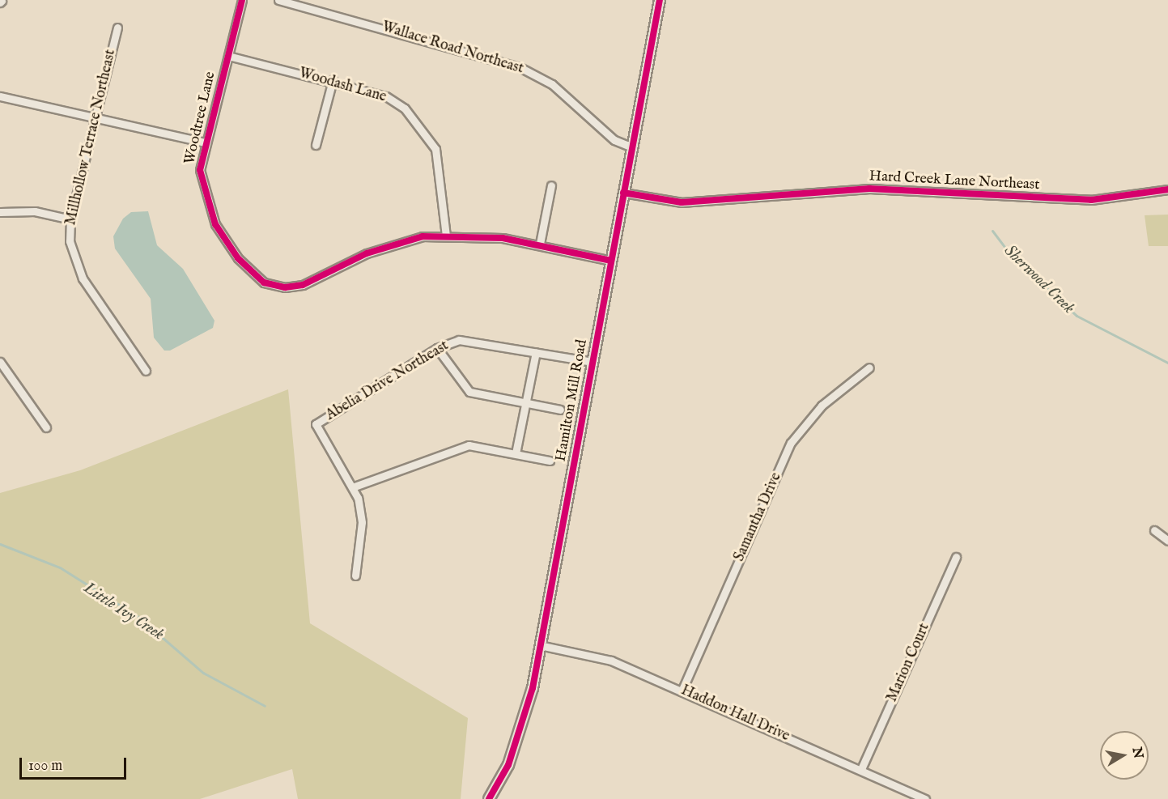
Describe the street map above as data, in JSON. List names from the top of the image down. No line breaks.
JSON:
{"streets":{"main road":["Hamilton Mill Road"],"street":["Wallace Road Northeast","Woodash Lane","Woodtree Lane","Millhollow Terrace Northeast","Hard Creek Lane Northeast","Abelia Drive Northeast","Samantha Drive","Marion Court","Haddon Hall Drive"]},"crossings":[["Wallace Road Northeast","Hamilton Mill Road"],["Woodash Lane","Woodtree Lane"],["Woodtree Lane","Hamilton Mill Road"],["Hard Creek Lane Northeast","Hamilton Mill Road"],["Abelia Drive Northeast","Hamilton Mill Road"],["Hamilton Mill Road","Haddon Hall Drive"],["Samantha Drive","Haddon Hall Drive"],["Marion Court","Haddon Hall Drive"]],"water":["Sherwood Creek","Little Ivy Creek"],"scale_bar":"100 m","north":"right"}
